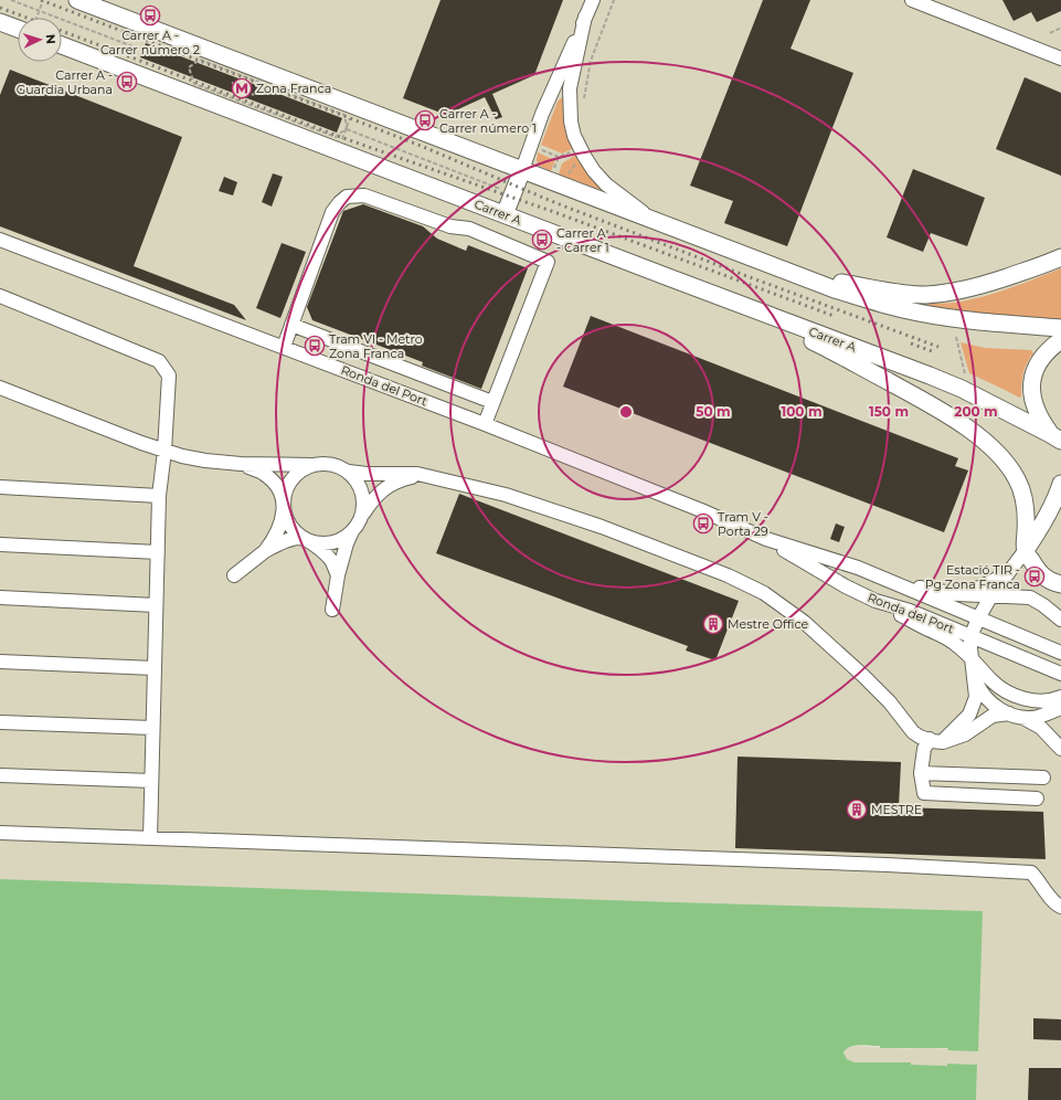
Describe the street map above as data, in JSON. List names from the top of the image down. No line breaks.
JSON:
{"streets":{"main road":["Carrer A"],"street":["Ronda del Port"]},"places":{"bus stop":["Carrer A - Carrer número 2","Carrer A - Guardia Urbana","Carrer A - Carrer número 1","Carrer A - Carrer 1","Tram VI - Metro Zona Franca","Tram V - Porta 29","Estació TIR - Pg Zona Franca"],"metro station":["Zona Franca"],"building":["Mestre Office","MESTRE"]},"north":"right","rings":["50 m","100 m","150 m","200 m"]}
